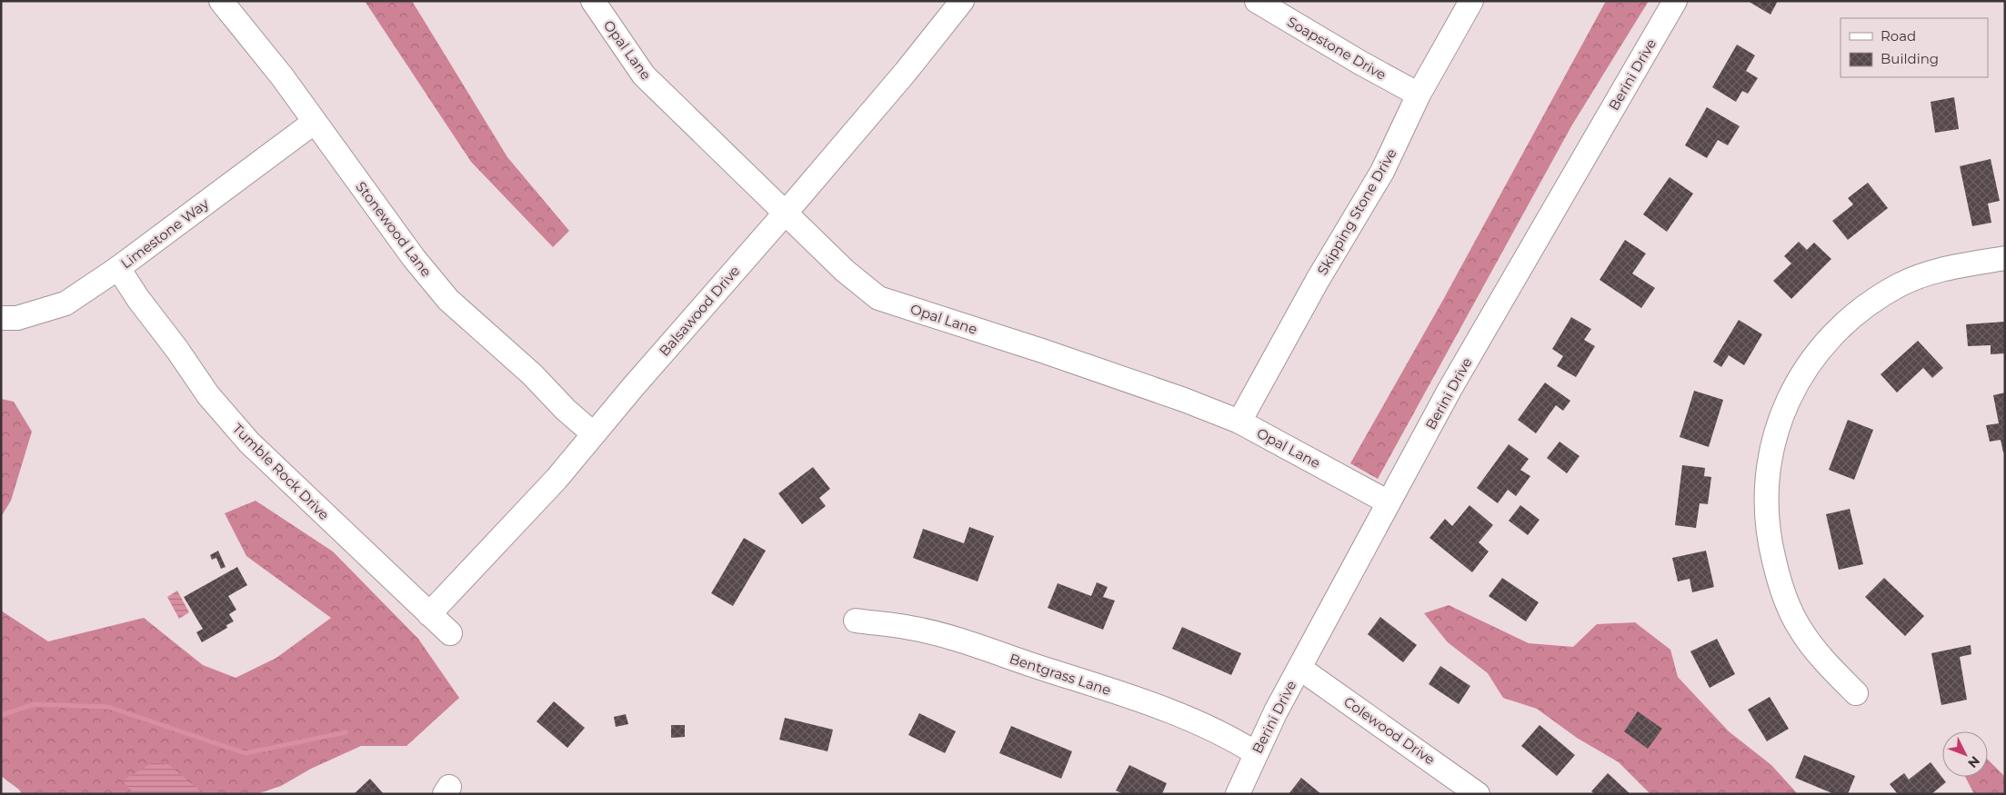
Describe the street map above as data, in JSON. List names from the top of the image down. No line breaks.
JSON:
{"streets":{"street":["Soapstone Drive","Opal Lane","Berini Drive","Skipping Stone Drive","Stonewood Lane","Limestone Way","Balsawood Drive","Tumble Rock Drive","Bentgrass Lane","Colewood Drive"]},"crossings":[["Soapstone Drive","Skipping Stone Drive"],["Opal Lane","Berini Drive"],["Opal Lane","Skipping Stone Drive"],["Opal Lane","Balsawood Drive"],["Berini Drive","Bentgrass Lane"],["Berini Drive","Colewood Drive"],["Stonewood Lane","Limestone Way"],["Stonewood Lane","Balsawood Drive"],["Limestone Way","Tumble Rock Drive"],["Balsawood Drive","Tumble Rock Drive"]],"legend":["Road","Building"],"north":"bottom right"}
